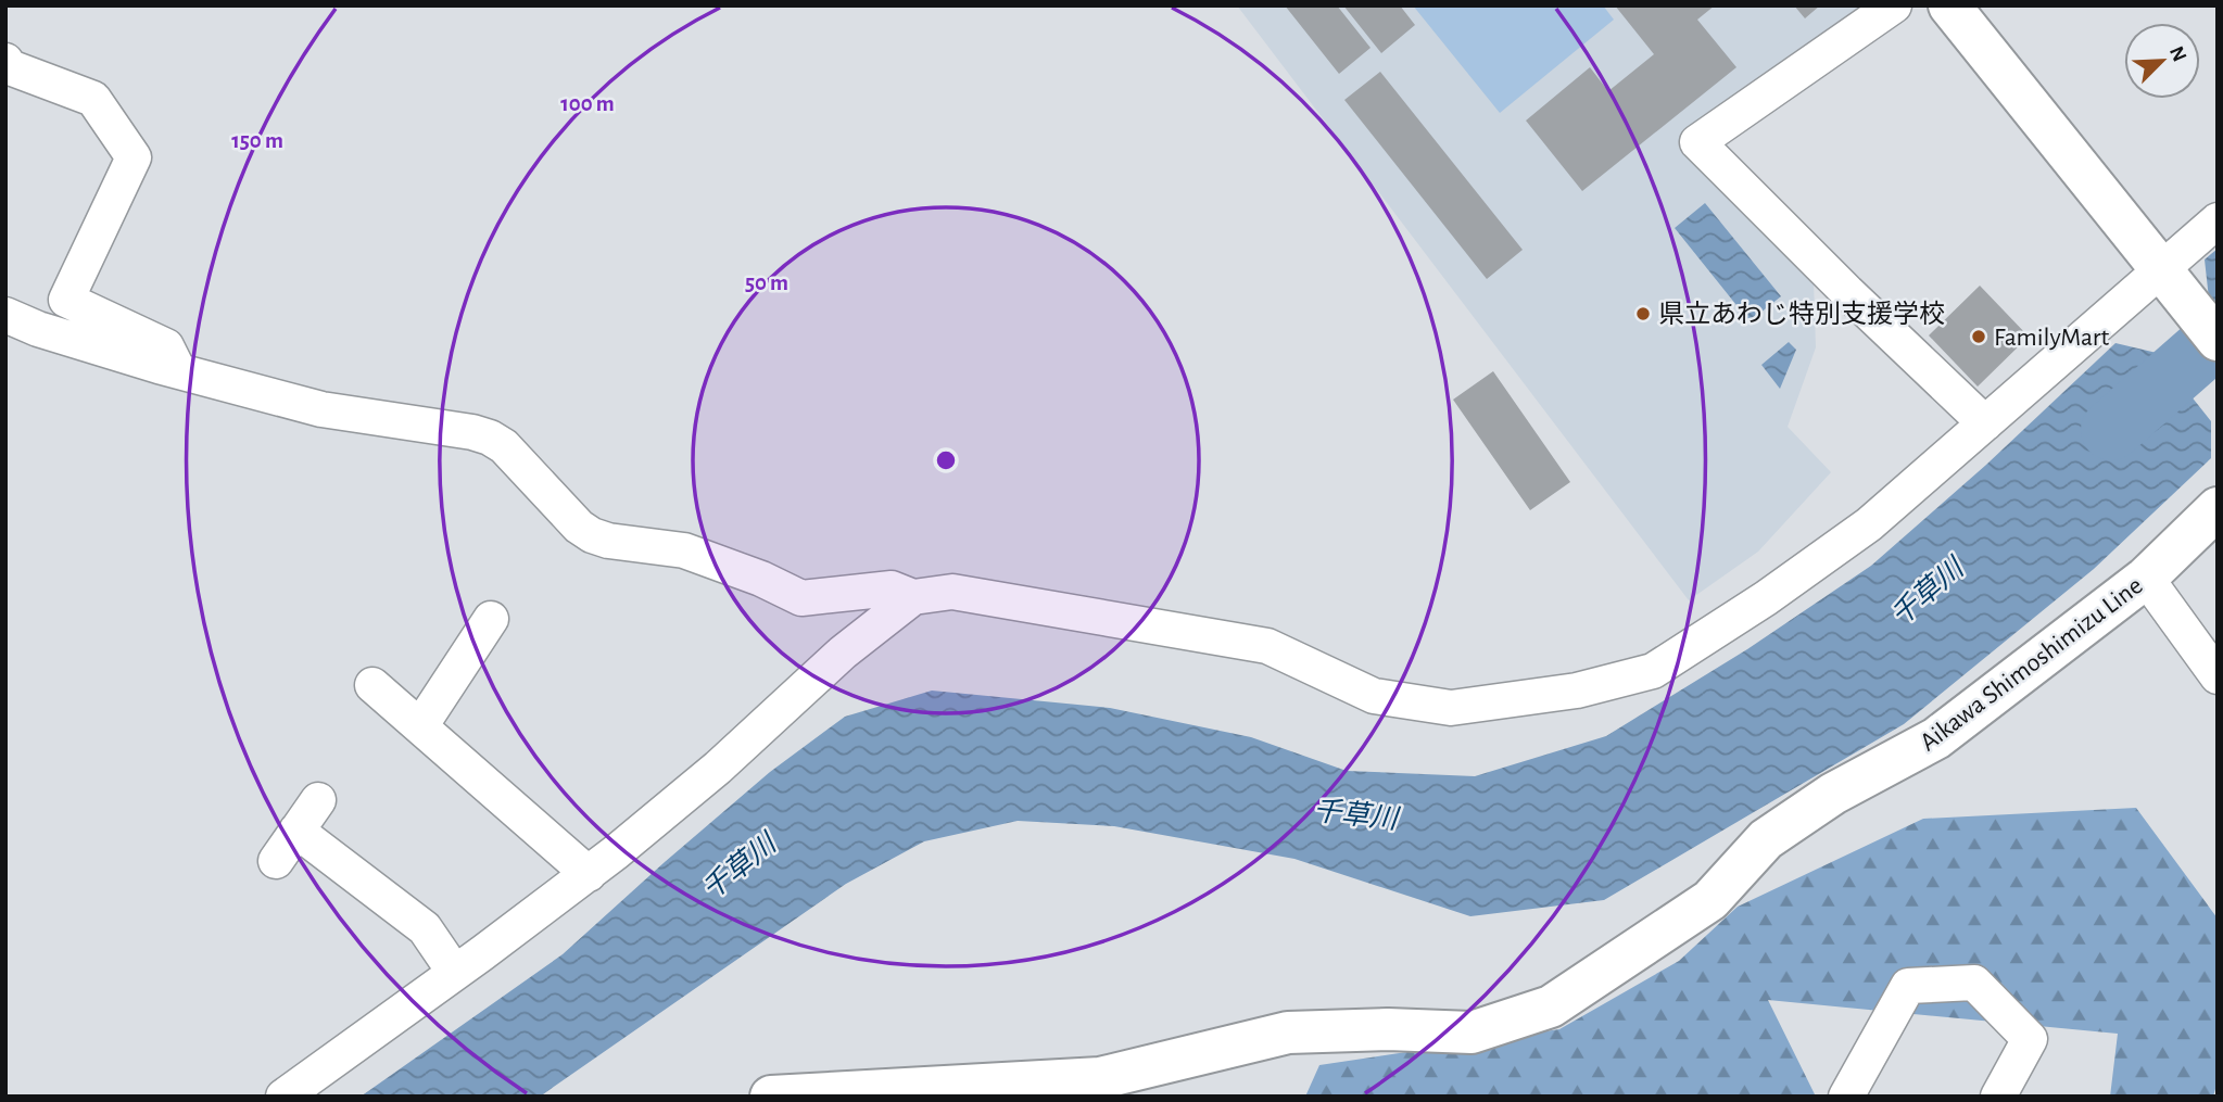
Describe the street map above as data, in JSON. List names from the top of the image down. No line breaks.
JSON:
{"streets":{"main road":["Aikawa Shimoshimizu Line"]},"water":["千草川"],"places":["県立あわじ特別支援学校","FamilyMart"],"north":"top right","rings":["100 m","150 m","50 m"]}
